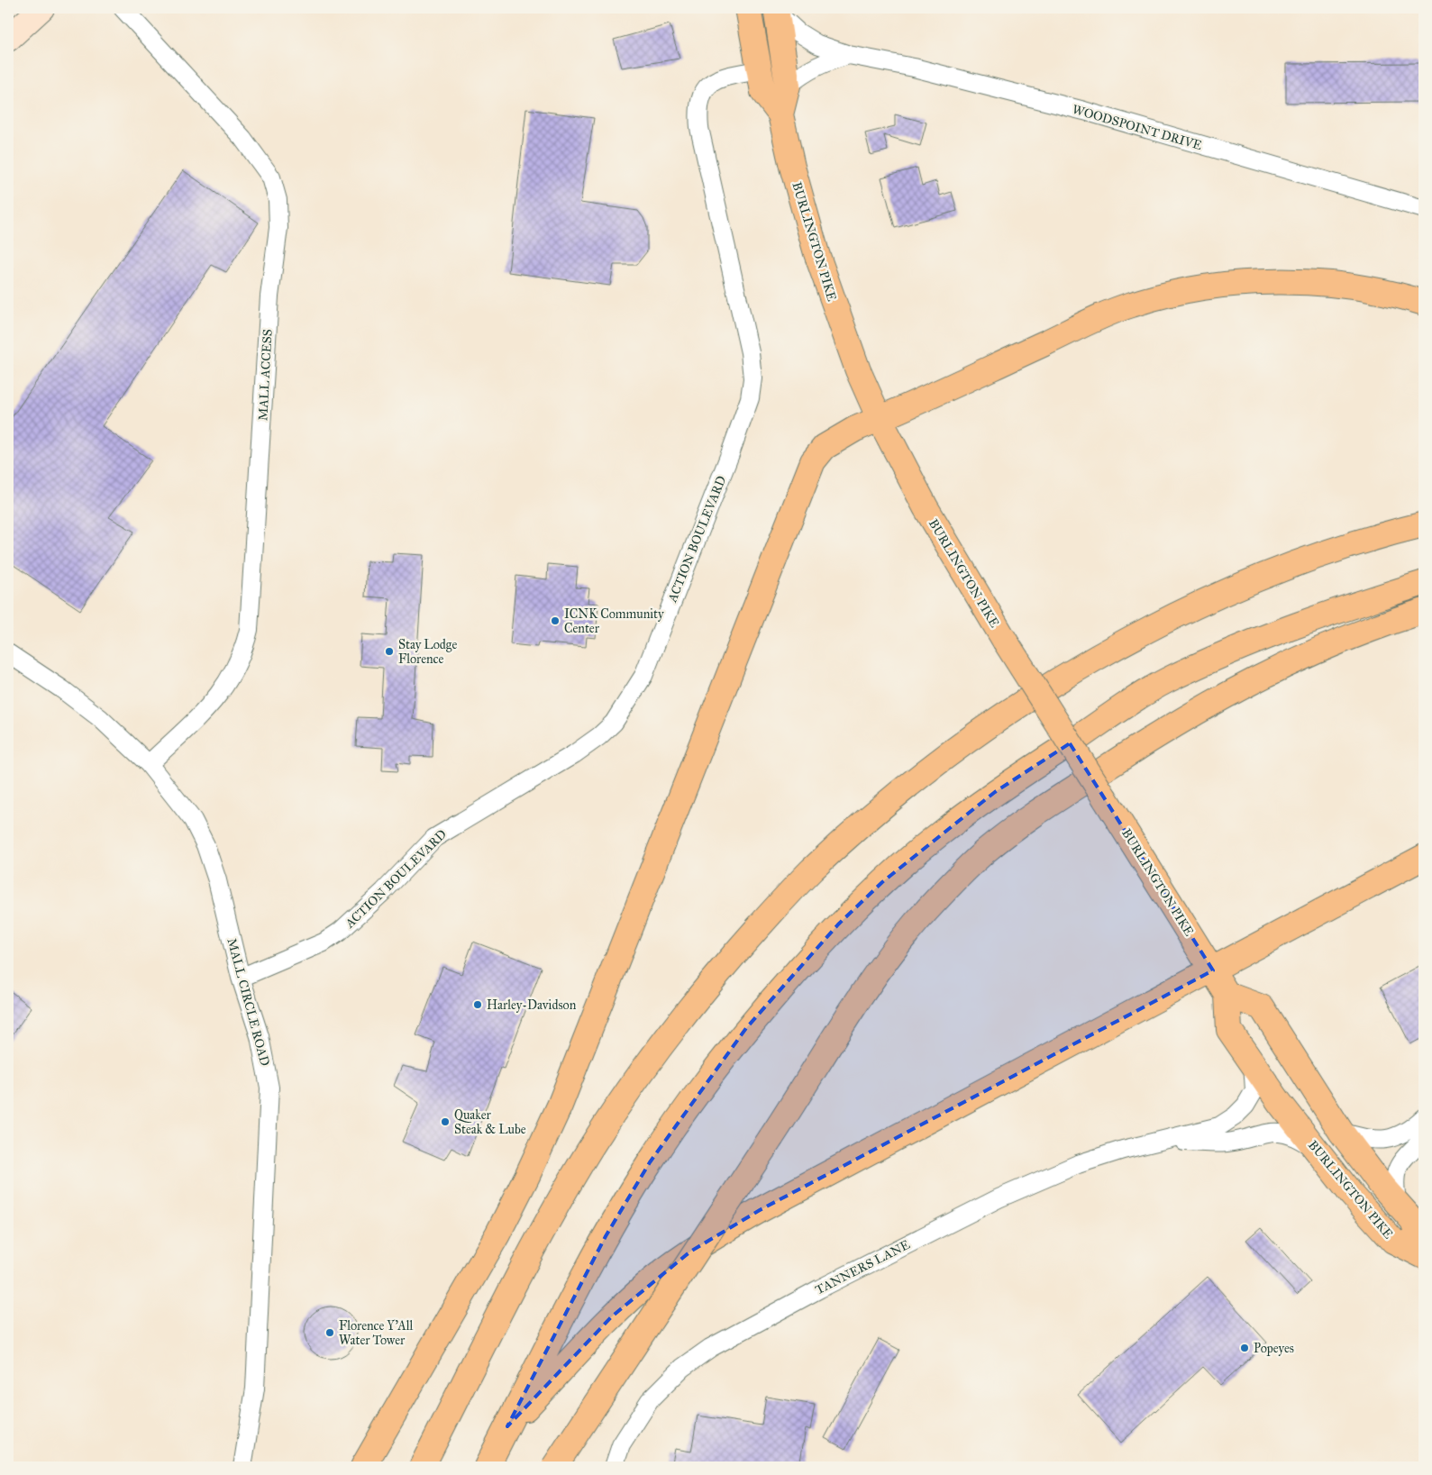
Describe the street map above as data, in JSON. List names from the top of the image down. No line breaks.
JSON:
{"streets":{"main road":["BURLINGTON PIKE"],"street":["WOODSPOINT DRIVE","MALL ACCESS","ACTION BOULEVARD","MALL CIRCLE ROAD","TANNERS LANE"]},"crossings":[["WOODSPOINT DRIVE","BURLINGTON PIKE"],["BURLINGTON PIKE","ACTION BOULEVARD"],["BURLINGTON PIKE","TANNERS LANE"],["MALL ACCESS","MALL CIRCLE ROAD"],["ACTION BOULEVARD","MALL CIRCLE ROAD"]],"places":["ICNK Community Center","Stay Lodge Florence","Harley-Davidson","Quaker Steak & Lube","Florence Y’All Water Tower","Popeyes"]}
